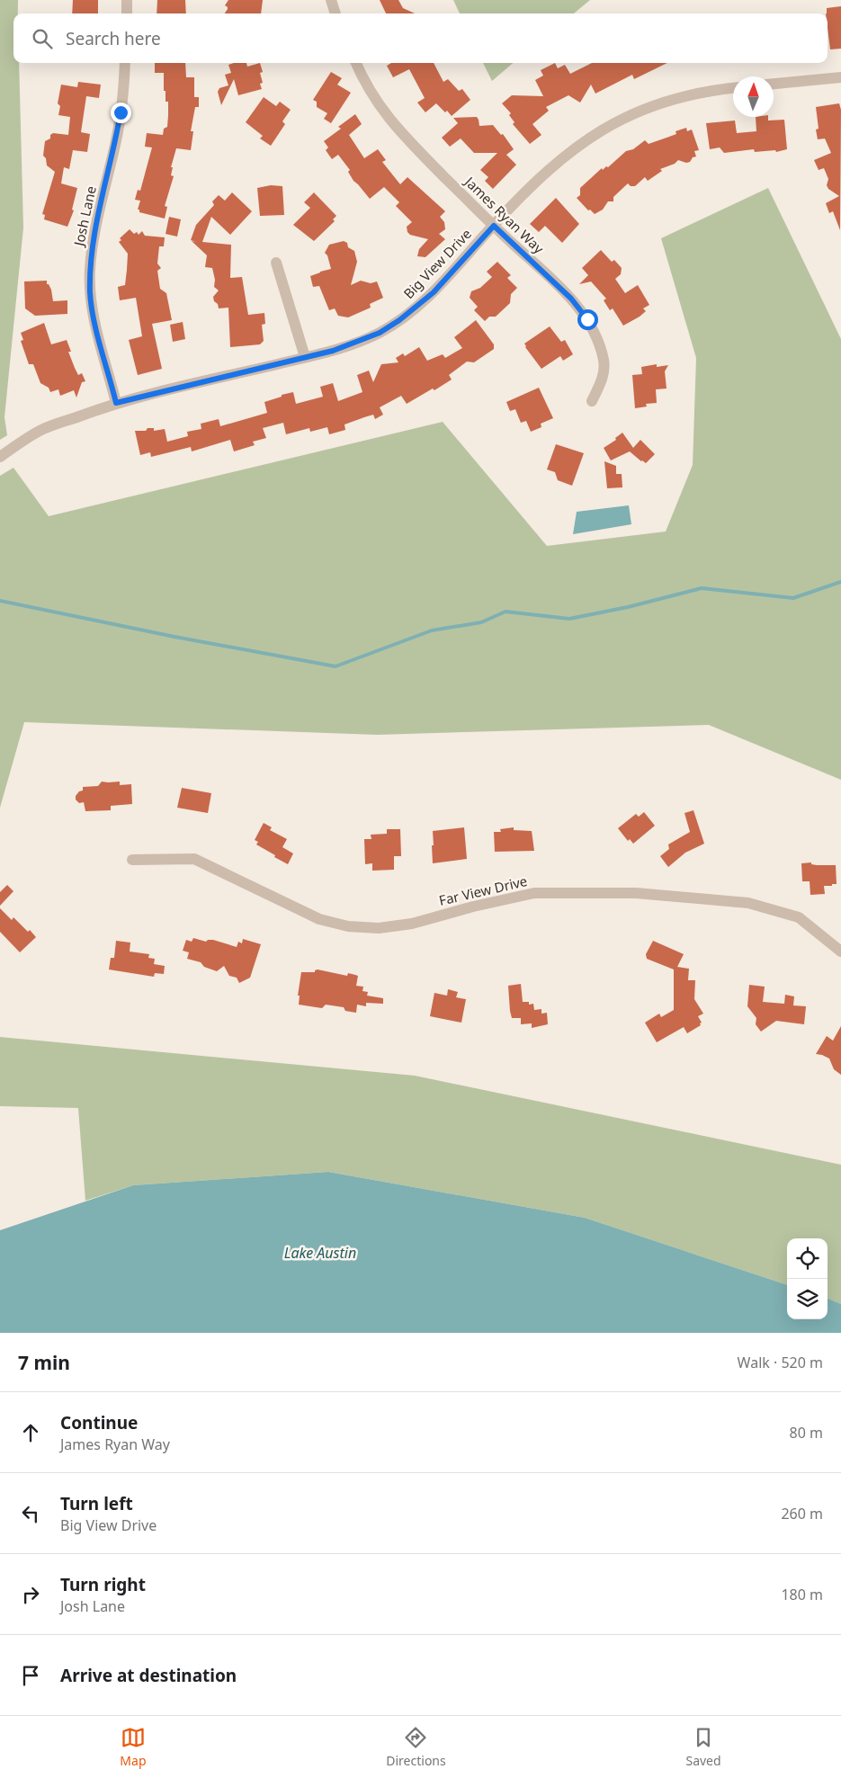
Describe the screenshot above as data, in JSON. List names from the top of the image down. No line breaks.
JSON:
{"streets":{"street":["James Ryan Way","Josh Lane","Big View Drive","Far View Drive"]},"crossings":[["James Ryan Way","Big View Drive"],["Josh Lane","Big View Drive"]],"water":["Lake Austin"],"north":"top","page":{"search":"Search here","heading":["7 min","Walk · 520 m"],"list":[["Continue","James Ryan Way","80 m"],["Turn left","Big View Drive","260 m"],["Turn right","Josh Lane","180 m"],"Arrive at destination"],"nav":["Map","Directions","Saved"]}}
